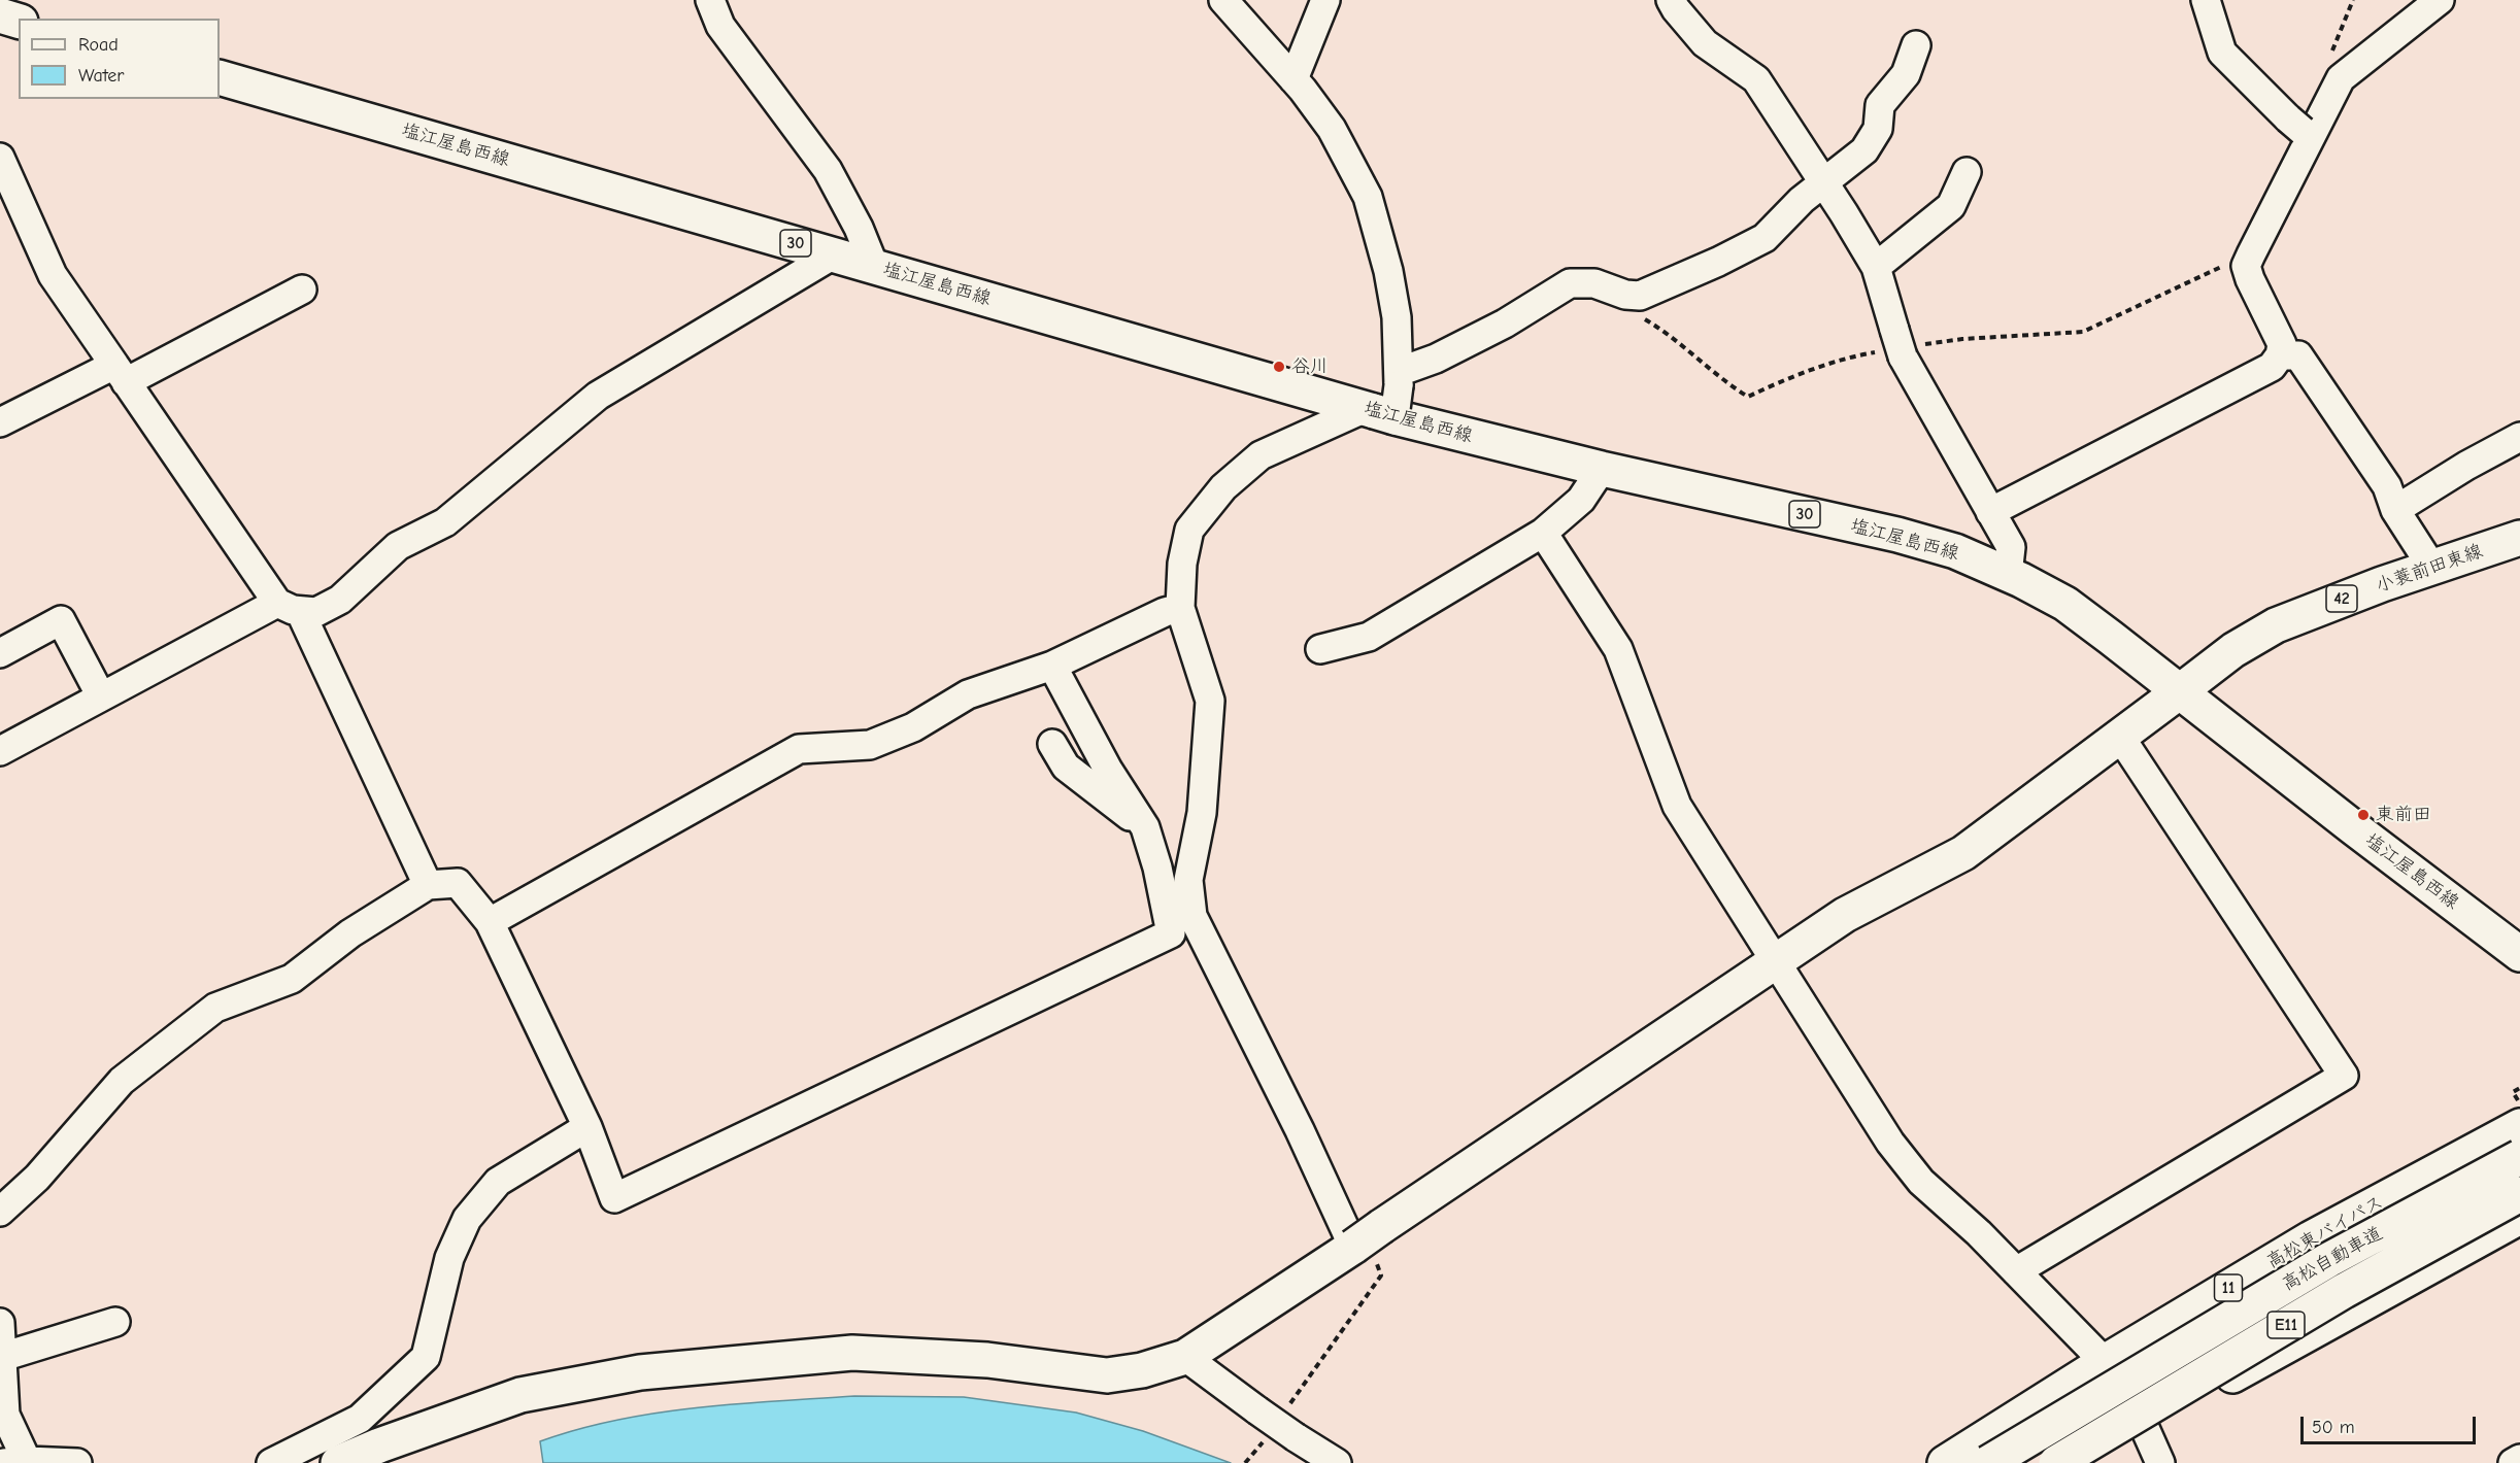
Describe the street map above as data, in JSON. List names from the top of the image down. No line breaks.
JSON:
{"streets":{"main road":["塩江屋島西線","30","小蓑前田東線","42","高松東バイパス","高松自動車道","11","E11"]},"crossings":[["塩江屋島西線","小蓑前田東線"]],"places":["谷川","東前田"],"legend":["Road","Water"],"scale_bar":"50 m"}
